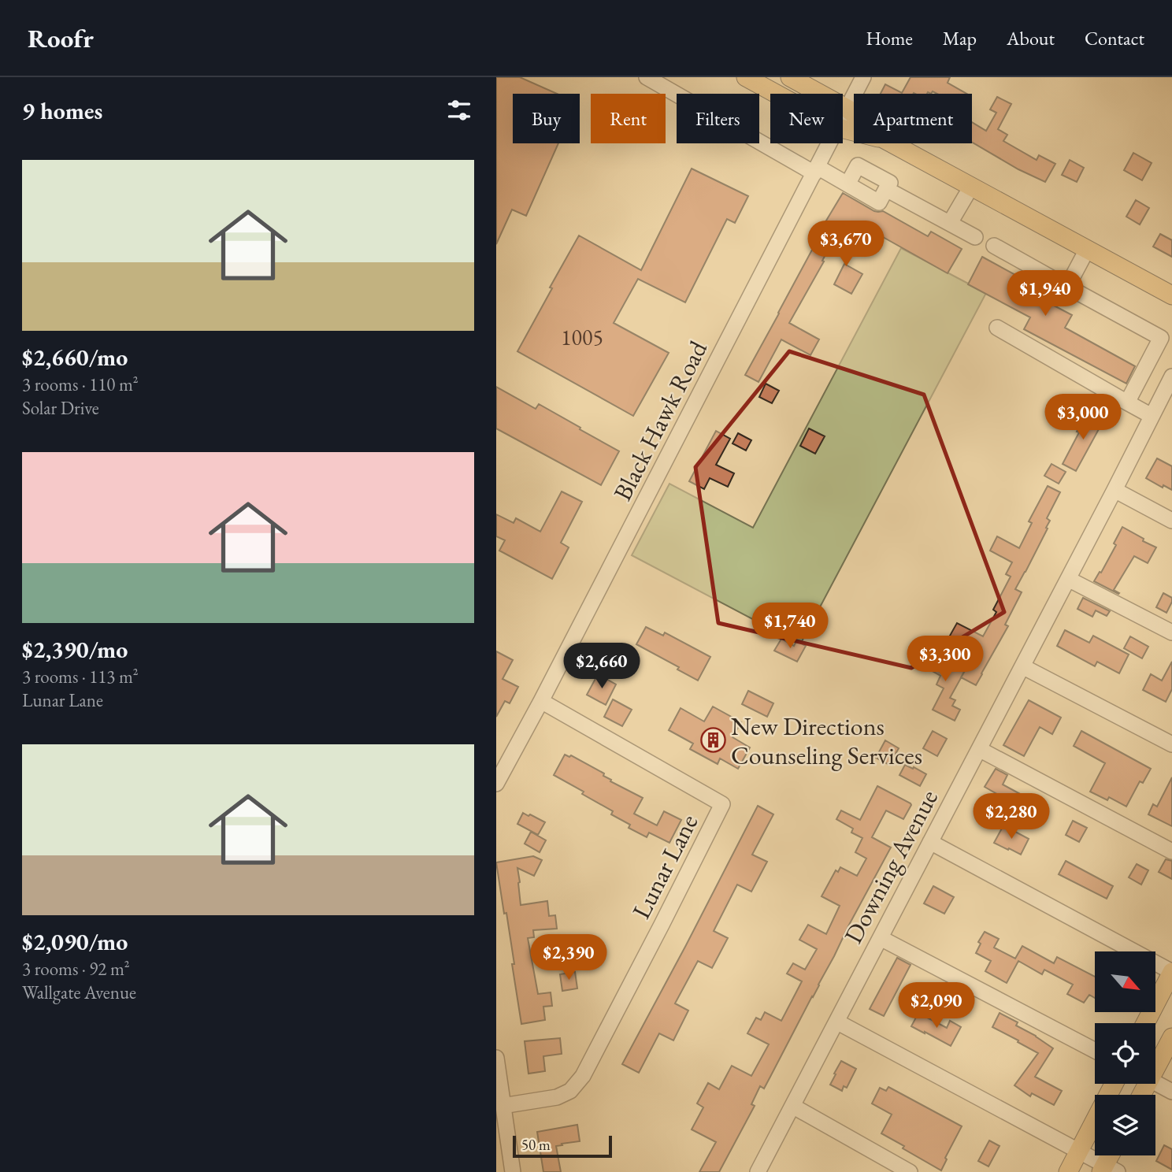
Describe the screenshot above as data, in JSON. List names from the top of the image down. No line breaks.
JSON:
{"streets":{"street":["Black Hawk Road","Lunar Lane","Downing Avenue"]},"crossings":[["Black Hawk Road","Lunar Lane"]],"places":{"building":["New Directions Counseling Services"]},"house_numbers":["1005"],"scale_bar":"50 m","north":"bottom right","page":{"header":"Roofr","nav":["Home","Map","About","Contact"],"heading":"9 homes","chip":["Buy","Rent","Filters","New","Apartment"],"list":[{"name":"$2,660/mo","note":"3 rooms · 110 m² · Solar Drive"},{"name":"$2,390/mo","note":"3 rooms · 113 m² · Lunar Lane"},{"name":"$2,090/mo","note":"3 rooms · 92 m² · Wallgate Avenue"}],"price":["$3,670","$1,940","$3,000","$1,740","$3,300","$2,660","$2,280","$2,390","$2,090"],"scale":"50 m"}}
